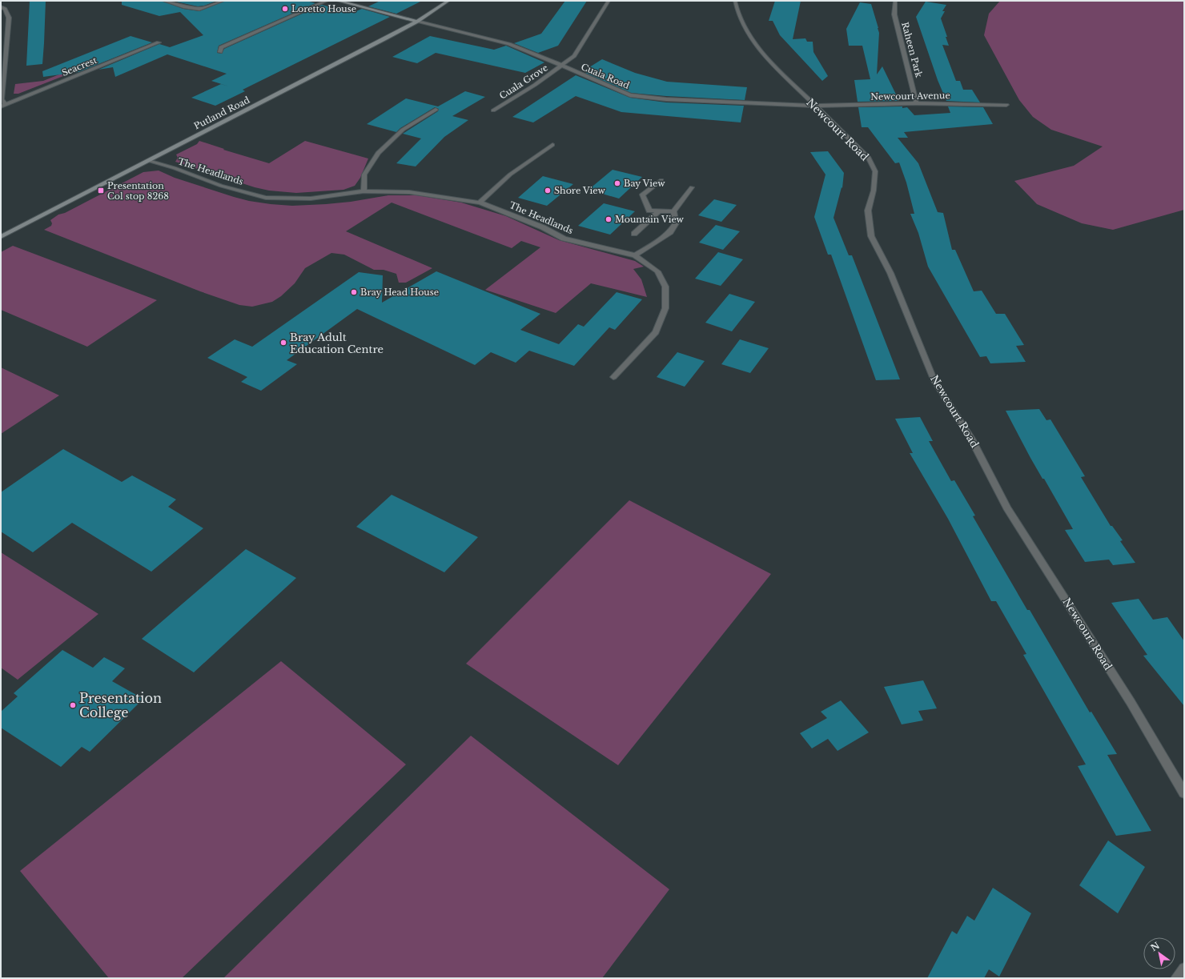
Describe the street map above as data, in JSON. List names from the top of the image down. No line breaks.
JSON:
{"streets":{"main road":["Putland Road"],"street":["Raheen Park","Seacrest","Cuala Road","Cuala Grove","Newcourt Avenue","Newcourt Road","The Headlands"]},"crossings":[["Raheen Park","Newcourt Avenue"],["Cuala Road","Cuala Grove"],["Cuala Road","Newcourt Avenue"],["Cuala Road","Putland Road"],["Cuala Road","Newcourt Road"],["Newcourt Avenue","Newcourt Road"],["Putland Road","The Headlands"]],"places":{"other":["Loretto House","Bay View","Shore View","Mountain View","Bray Head House","Bray Adult Education Centre","Presentation College"],"transit":["Presentation Col stop 8268"]},"north":"top left"}
